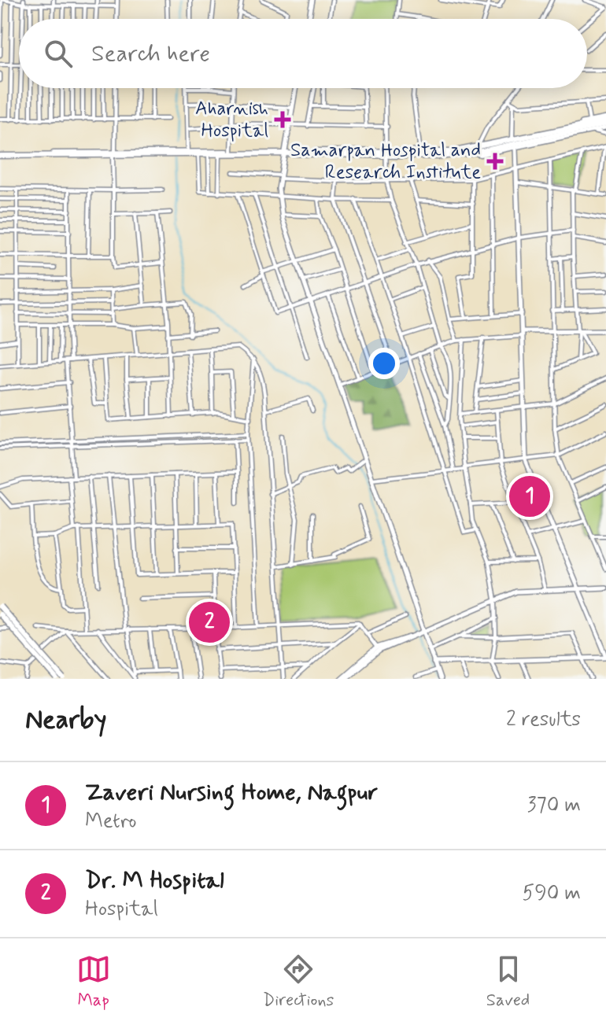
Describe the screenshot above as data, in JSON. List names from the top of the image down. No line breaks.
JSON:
{"places":{"health":["Aharnish Hospital","Samarpan Hospital and Research Institute"]},"page":{"search":"Search here","pins":["1","2"],"heading":["Nearby","2 results"],"list":[{"mark":"1","name":"Zaveri Nursing Home, Nagpur","note":"Metro","value":"370 m"},{"mark":"2","name":"Dr. M Hospital","note":"Hospital","value":"590 m"}],"nav":["Map","Directions","Saved"]}}
